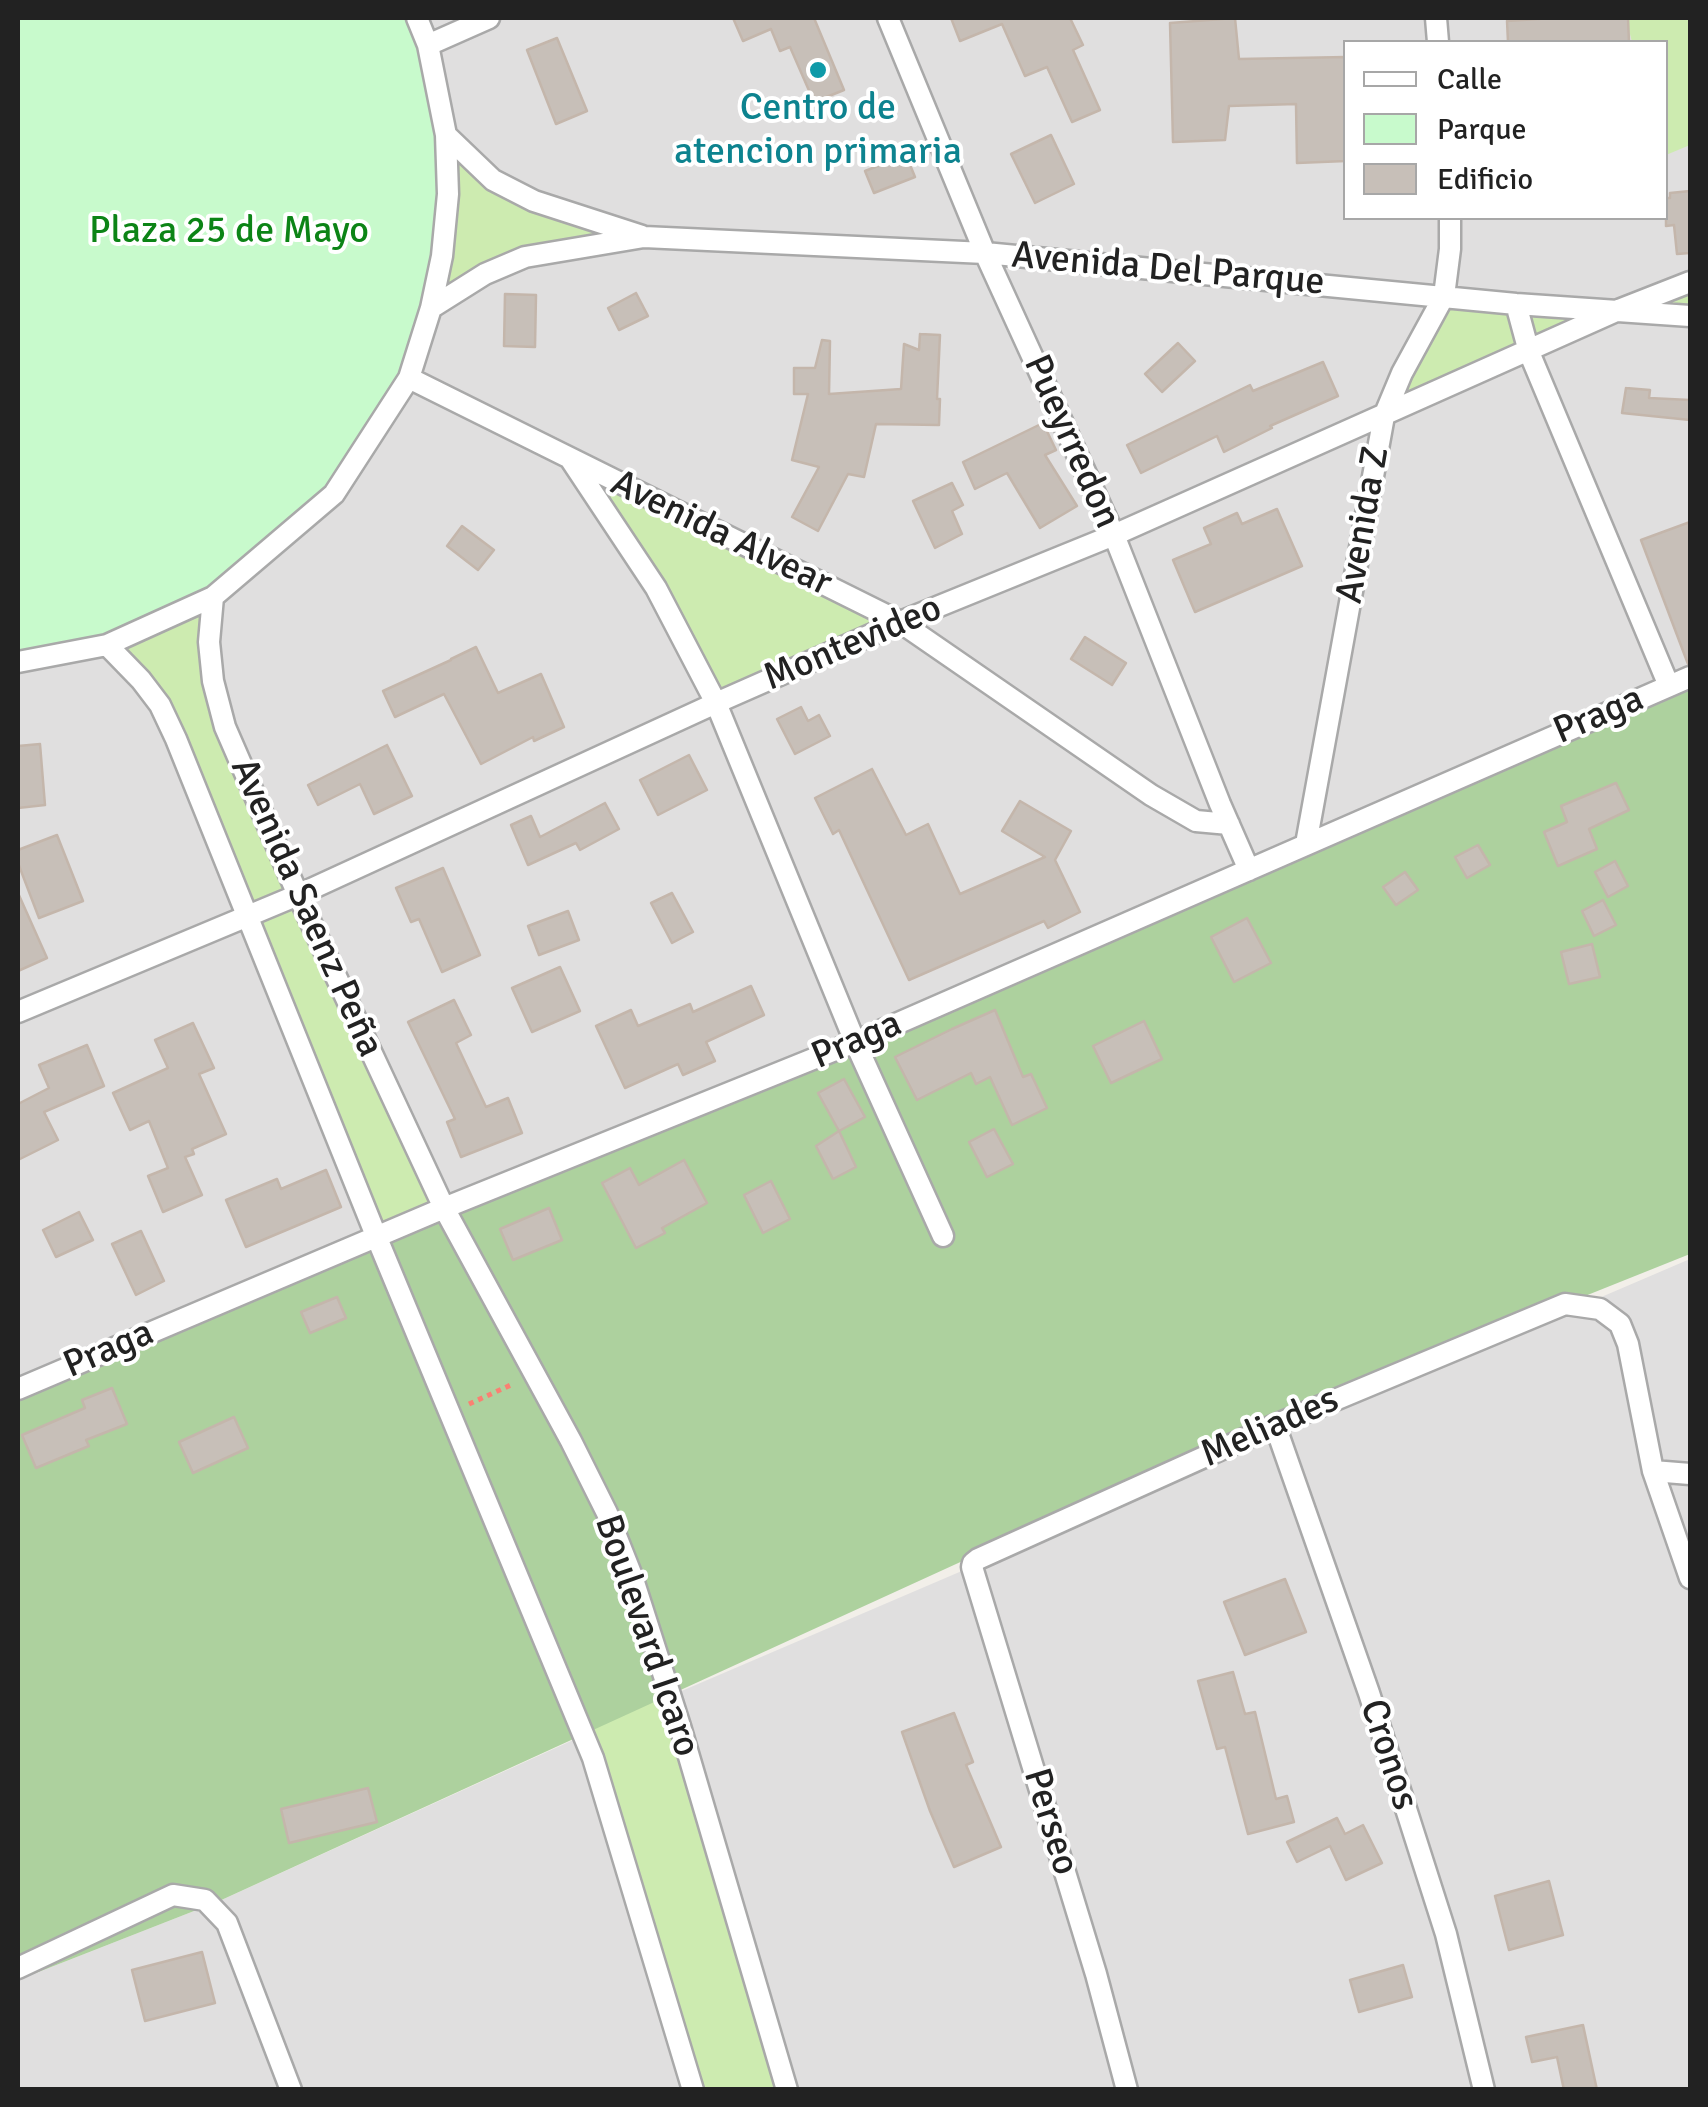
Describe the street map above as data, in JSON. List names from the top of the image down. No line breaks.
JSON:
{"streets":{"street":["Avenida Del Parque","Pueyrredon","Avenida Z","Avenida Alvear","Montevideo","Praga","Avenida Saenz Peña","Meliades","Boulevard Icaro","Cronos","Perseo"]},"crossings":[["Avenida Del Parque","Pueyrredon"],["Avenida Del Parque","Avenida Z"],["Avenida Del Parque","Montevideo"],["Pueyrredon","Avenida Alvear"],["Pueyrredon","Montevideo"],["Pueyrredon","Praga"],["Avenida Z","Montevideo"],["Avenida Z","Praga"],["Avenida Alvear","Montevideo"],["Montevideo","Avenida Saenz Peña"],["Praga","Avenida Saenz Peña"],["Praga","Boulevard Icaro"],["Avenida Saenz Peña","Boulevard Icaro"],["Meliades","Cronos"],["Meliades","Perseo"]],"parks":["Plaza 25 de Mayo"],"places":["Centro de atencion primaria"],"legend":["Calle","Parque","Edificio"]}
